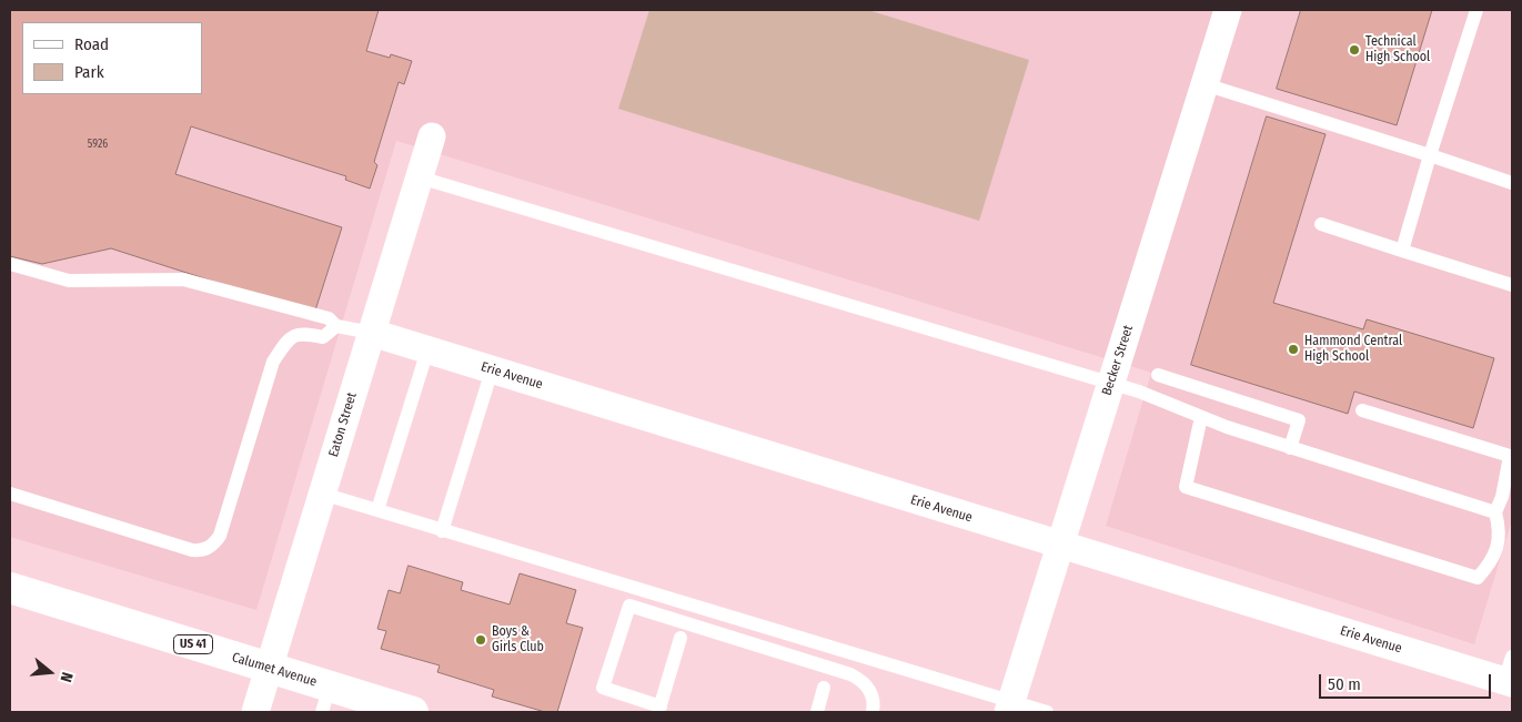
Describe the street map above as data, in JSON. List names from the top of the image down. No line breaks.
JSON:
{"streets":{"main road":["US 41","Calumet Avenue"],"street":["Becker Street","Erie Avenue","Eaton Street"]},"crossings":[["Becker Street","Erie Avenue"],["Erie Avenue","Eaton Street"],["Eaton Street","Calumet Avenue"]],"places":["Technical High School","Hammond Central High School","Boys & Girls Club"],"house_numbers":["5926"],"legend":["Road","Park"],"scale_bar":"50 m","north":"right"}
